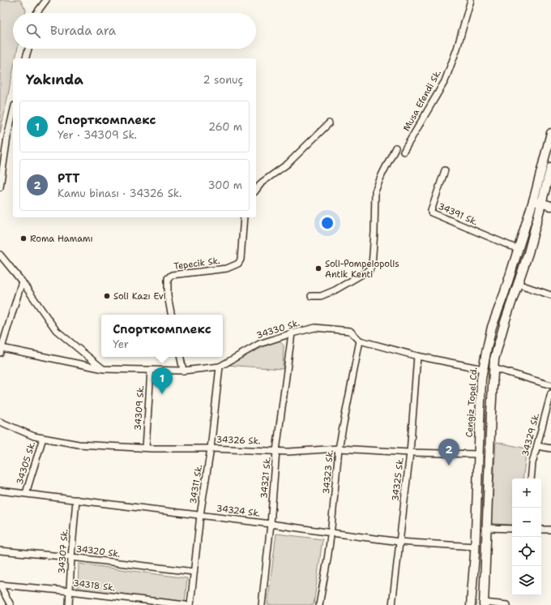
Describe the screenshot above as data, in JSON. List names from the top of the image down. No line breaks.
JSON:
{"streets":{"street":["Musa Efendi Sk.","34391 Sk.","Tepecik Sk.","34330 Sk.","Cengiz Topel Cd.","34309 Sk.","34329 Sk.","34326 Sk.","34305 Sk.","34323 Sk.","34321 Sk.","34325 Sk.","34311 Sk.","34324 Sk.","34307 Sk.","34320 Sk.","34318 Sk."]},"crossings":[["34391 Sk.","Cengiz Topel Cd."],["34330 Sk.","Cengiz Topel Cd."],["34330 Sk.","34309 Sk."],["34330 Sk.","34323 Sk."],["34330 Sk.","34321 Sk."],["34330 Sk.","34325 Sk."],["34330 Sk.","34311 Sk."],["Cengiz Topel Cd.","34326 Sk."],["Cengiz Topel Cd.","34324 Sk."],["34309 Sk.","34326 Sk."],["34326 Sk.","34305 Sk."],["34326 Sk.","34323 Sk."],["34326 Sk.","34321 Sk."],["34326 Sk.","34325 Sk."],["34326 Sk.","34311 Sk."],["34305 Sk.","34324 Sk."],["34323 Sk.","34324 Sk."],["34321 Sk.","34324 Sk."],["34325 Sk.","34324 Sk."],["34311 Sk.","34324 Sk."],["34311 Sk.","34320 Sk."],["34324 Sk.","34307 Sk."],["34307 Sk.","34320 Sk."],["34307 Sk.","34318 Sk."]],"places":["Roma Hamamı","Soli-Pompeiopolis Antik Kenti","Soli Kazı Evi"],"page":{"search":"Burada ara","heading":["Yakında","2 sonuç"],"list":[{"mark":"1","name":"Спорткомплекс","note":"Yer · 34309 Sk.","value":"260 m"},{"mark":"2","name":"PTT","note":"Kamu binası · 34326 Sk.","value":"300 m"}],"popup":["Спорткомплекс","Yer"],"pins":["1","2"],"map_buttons":["+","−"]}}
